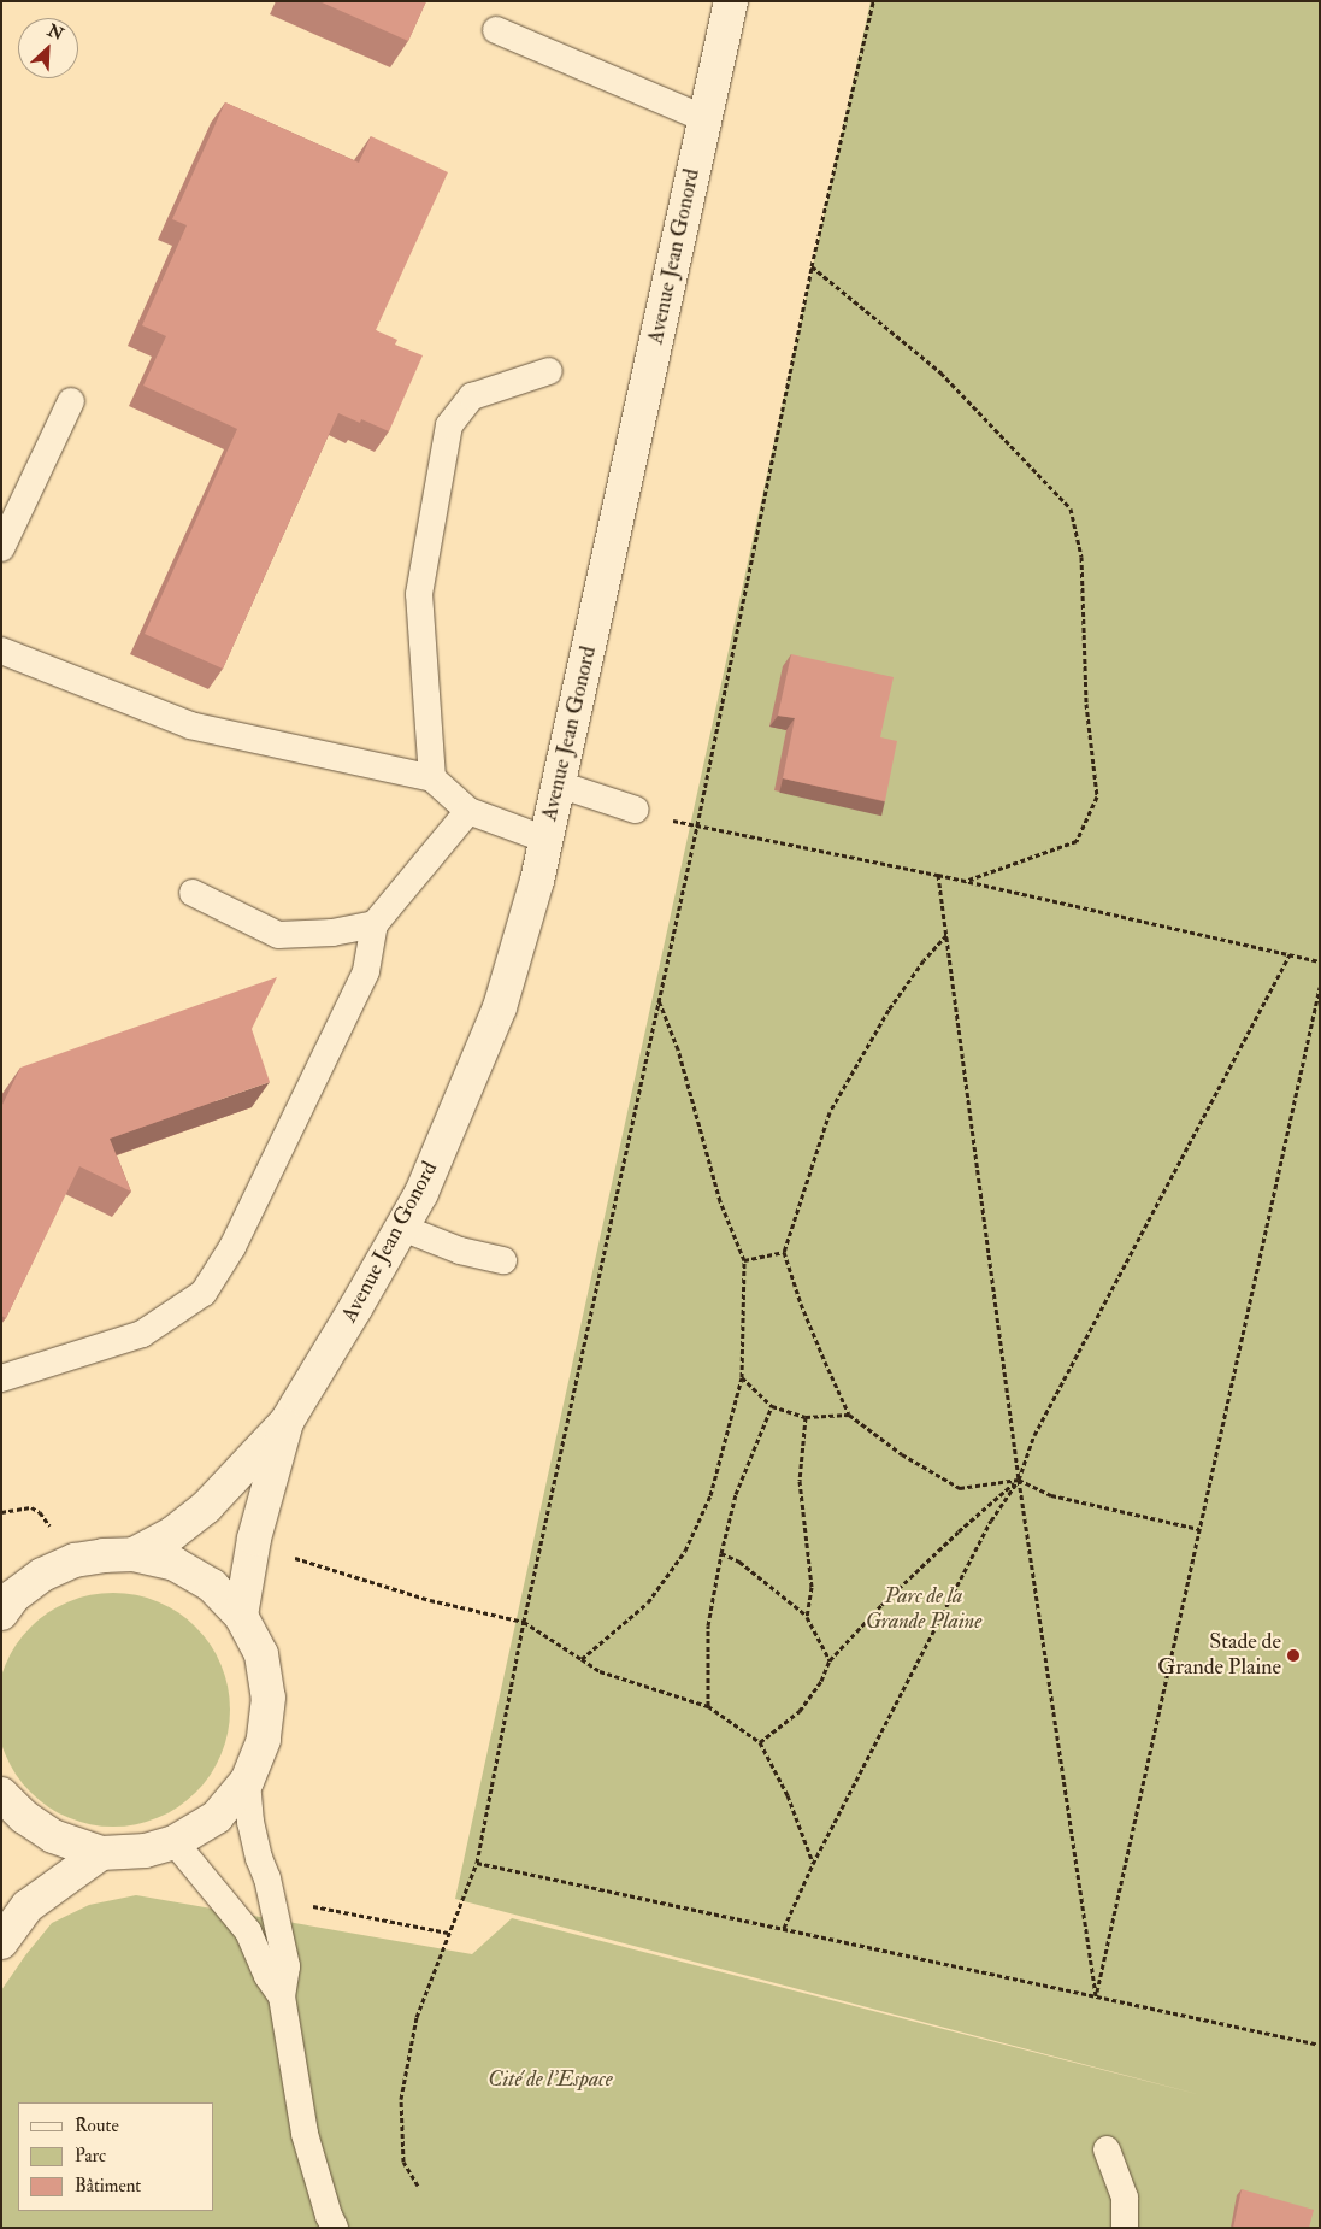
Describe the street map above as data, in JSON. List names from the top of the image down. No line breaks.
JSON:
{"streets":{"street":["Avenue Jean Gonord"]},"parks":["Parc de la Grande Plaine","Cité de l'Espace"],"places":["Stade de Grande Plaine"],"legend":["Route","Parc","Bâtiment"],"north":"top right"}
